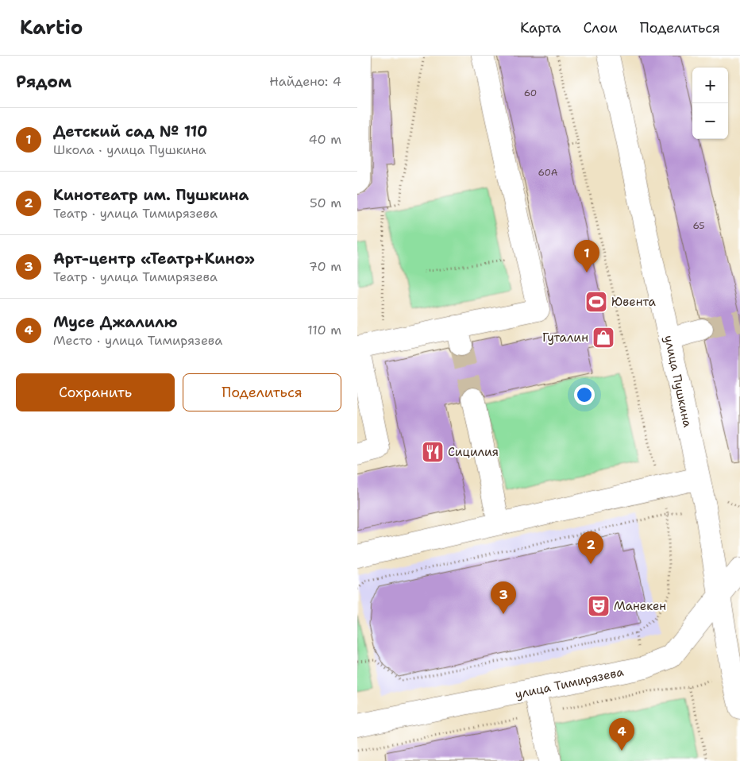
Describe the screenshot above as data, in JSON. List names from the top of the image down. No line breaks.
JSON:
{"streets":{"street":["улица Пушкина","улица Тимирязева"]},"crossings":[["улица Пушкина","улица Тимирязева"]],"places":{"sports":["Ювента"],"shop":["Гуталин"],"restaurant":["Сицилия"],"theatre":["Манекен"]},"house_numbers":["60","60А","65"],"page":{"header":"Kartio","nav":["Карта","Слои","Поделиться"],"heading":["Рядом","Найдено: 4"],"map_buttons":["+","−"],"list":[{"mark":"1","name":"Детский сад № 110","note":"Школа · улица Пушкина","value":"40 m"},{"mark":"2","name":"Кинотеатр им. Пушкина","note":"Театр · улица Тимирязева","value":"50 m"},{"mark":"3","name":"Арт-центр «Театр+Кино»","note":"Театр · улица Тимирязева","value":"70 m"},{"mark":"4","name":"Мусе Джалилю","note":"Место · улица Тимирязева","value":"110 m"}],"pins":["1","2","3","4"],"buttons":["Сохранить","Поделиться"]}}
